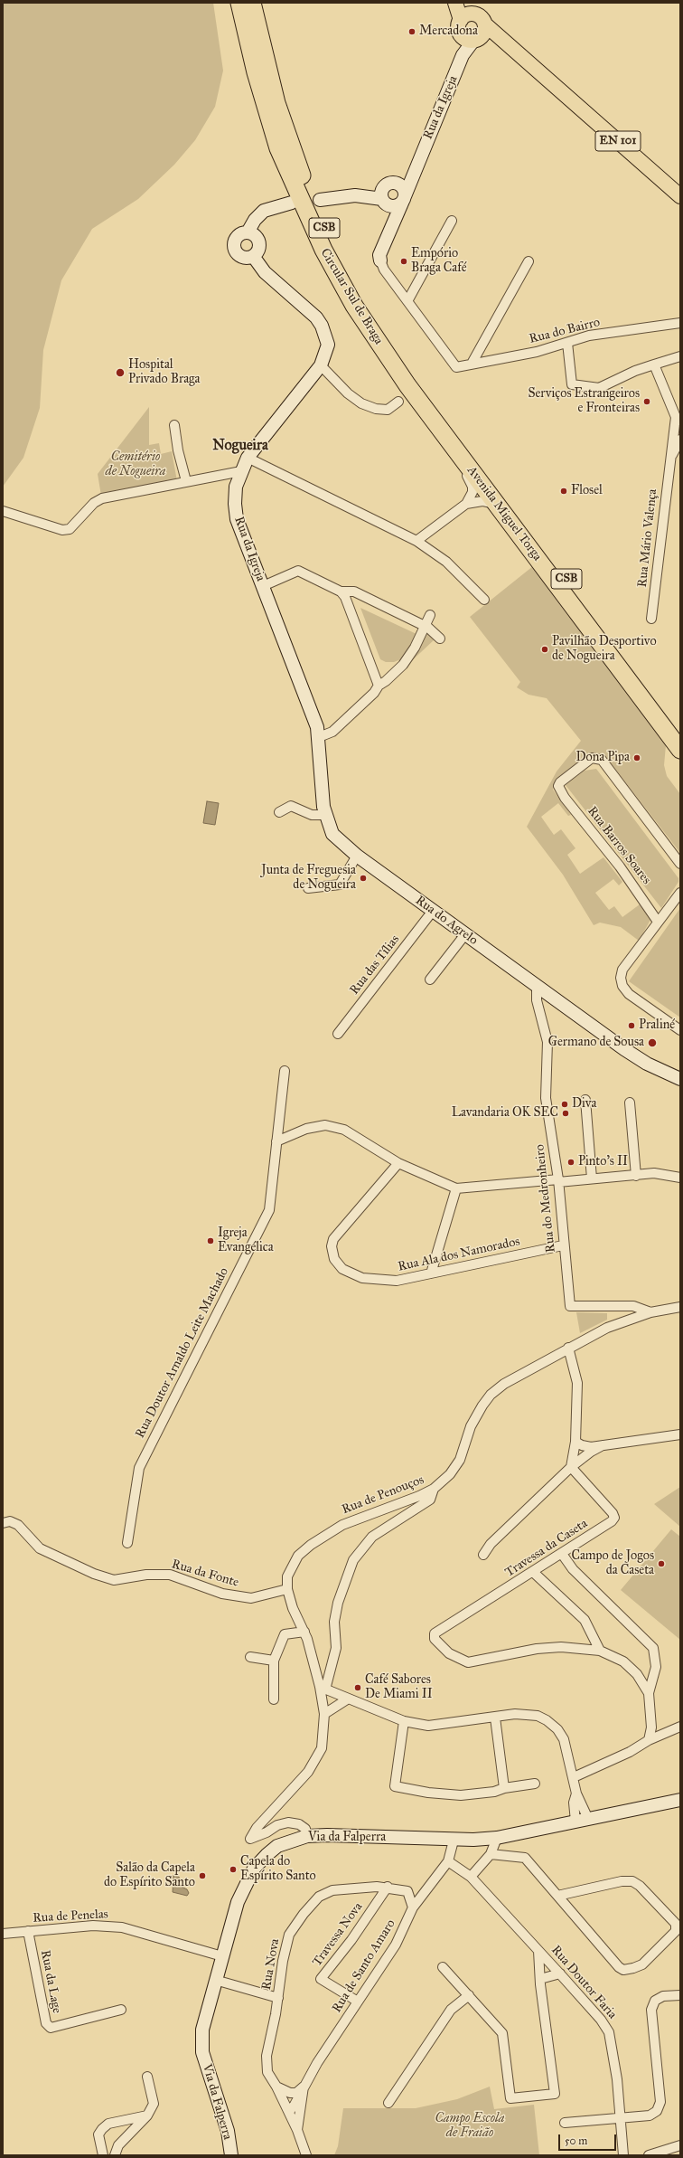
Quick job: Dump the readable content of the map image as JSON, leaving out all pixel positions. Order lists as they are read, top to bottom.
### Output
{
  "streets": {
    "highway": ["CSB", "Circular Sul de Braga", "Avenida Miguel Torga"],
    "main road": ["EN 101"],
    "street": [
      "Rua da Igreja",
      "Rua do Bairro",
      "Rua Mário Valença",
      "Rua Barros Soares",
      "Rua do Agrelo",
      "Rua das Tílias",
      "Rua do Medronheiro",
      "Rua Ala dos Namorados",
      "Rua Doutor Arnaldo Leite Machado",
      "Rua de Penouços",
      "Travessa da Caseta",
      "Rua da Fonte",
      "Via da Falperra",
      "Rua de Penelas",
      "Travessa Nova",
      "Rua Nova",
      "Rua de Santo Amaro",
      "Rua da Lage",
      "Rua Doutor Faria"
    ]
  },
  "crossings": [
    ["Rua da Igreja", "EN 101"],
    ["Rua da Igreja", "Rua do Agrelo"],
    ["Circular Sul de Braga", "Avenida Miguel Torga"],
    ["Rua do Agrelo", "Rua das Tílias"],
    ["Rua do Agrelo", "Rua do Medronheiro"],
    ["Rua do Medronheiro", "Rua Ala dos Namorados"],
    ["Rua do Medronheiro", "Rua de Penouços"],
    ["Rua de Penouços", "Rua da Fonte"],
    ["Rua de Penouços", "Via da Falperra"],
    ["Via da Falperra", "Rua de Penelas"],
    ["Via da Falperra", "Rua de Santo Amaro"],
    ["Rua de Penelas", "Rua da Lage"],
    ["Travessa Nova", "Rua Nova"],
    ["Travessa Nova", "Rua de Santo Amaro"],
    ["Rua Nova", "Rua de Santo Amaro"],
    ["Rua de Santo Amaro", "Rua Doutor Faria"]
  ],
  "districts": ["Nogueira"],
  "parks": ["Cemitério de Nogueira", "Campo Escola de Fraião"],
  "places": [
    "Mercadona",
    "Empório Braga Café",
    "Hospital Privado Braga",
    "Serviços Estrangeiros e Fronteiras",
    "Flosel",
    "Pavilhão Desportivo de Nogueira",
    "Dona Pipa",
    "Junta de Freguesia de Nogueira",
    "Praliné",
    "Germano de Sousa",
    "Diva",
    "Lavandaria OK SEC",
    "Pinto's II",
    "Igreja Evangélica",
    "Campo de Jogos da Caseta",
    "Café Sabores De Miami II",
    "Capela do Espírito Santo",
    "Salão da Capela do Espírito Santo"
  ],
  "scale_bar": "50 m"
}
